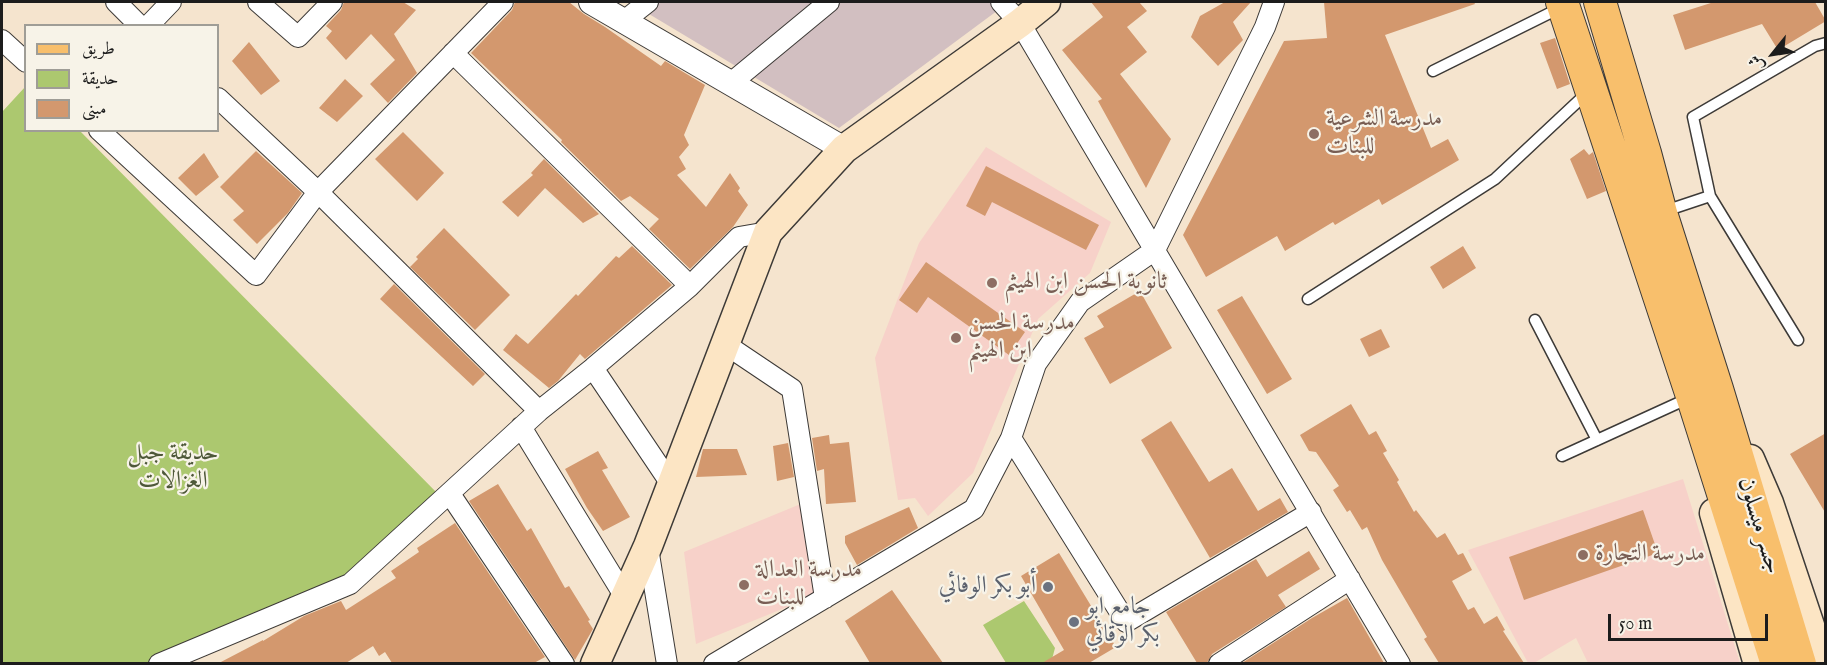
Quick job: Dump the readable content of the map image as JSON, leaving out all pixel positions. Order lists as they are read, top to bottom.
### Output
{
  "streets": {
    "main road": ["جسر ميسلون"]
  },
  "parks": ["حديقة جبل الغزالات"],
  "places": [
    "مدرسة الشرعية للبنات",
    "ثانوية الحسن ابن الهيثم",
    "مدرسة الحسن ابن الهيثم",
    "مدرسة التجارة",
    "مدرسة العدالة للبنات",
    "أبو بكر الوفائي",
    "جامع ابو بكر الوقائي"
  ],
  "legend": ["طريق", "حديقة", "مبنى"],
  "scale_bar": "50 m",
  "north": "bottom left"
}
